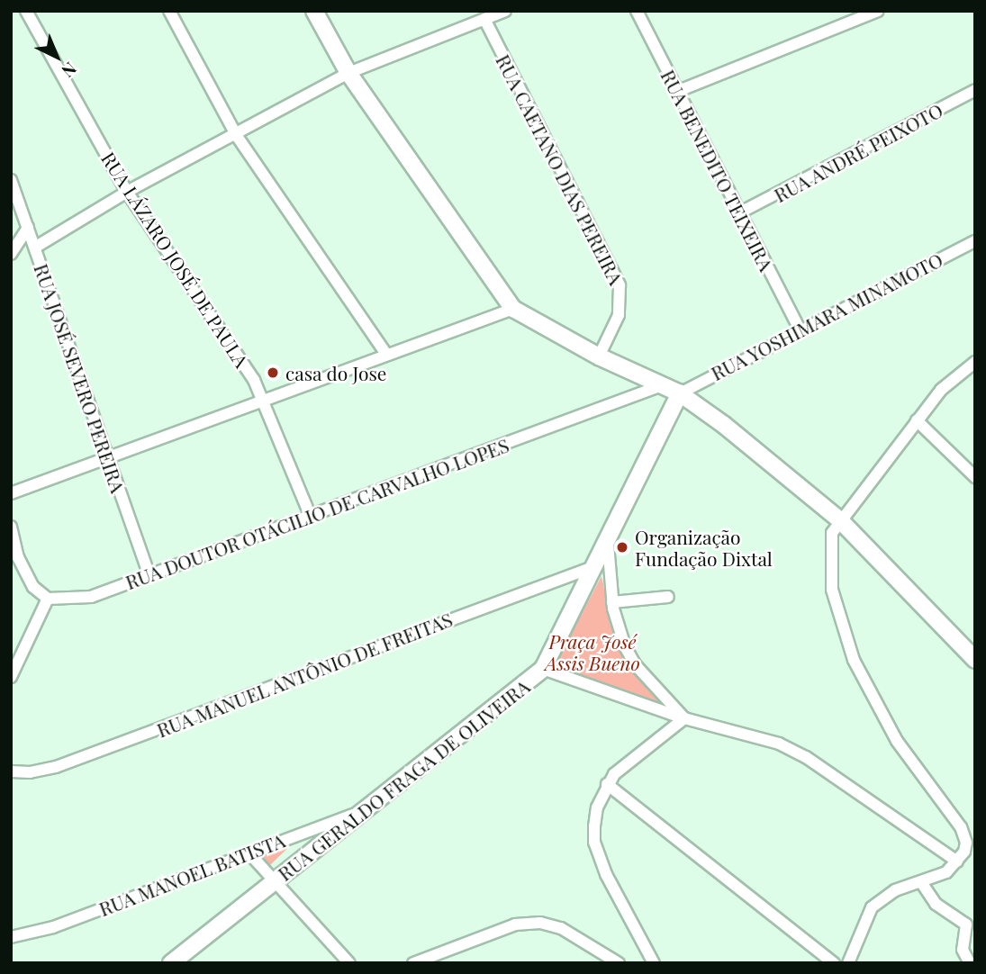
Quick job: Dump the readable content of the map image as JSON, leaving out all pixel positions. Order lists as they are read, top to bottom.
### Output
{
  "streets": {
    "main road": ["RUA GERALDO FRAGA DE OLIVEIRA"],
    "street": [
      "RUA ANDRÉ PEIXOTO",
      "RUA CAETANO DIAS PEREIRA",
      "RUA BENEDITO TEIXEIRA",
      "RUA LÁZARO JOSÉ DE PAULA",
      "RUA YOSHIMARA MINAMOTO",
      "RUA JOSÉ SEVERO PEREIRA",
      "RUA DOUTOR OTÁCILIO DE CARVALHO LOPES",
      "RUA MANUEL ANTÔNIO DE FREITAS",
      "RUA MANOEL BATISTA"
    ]
  },
  "crossings": [
    ["RUA ANDRÉ PEIXOTO", "RUA BENEDITO TEIXEIRA"],
    ["RUA BENEDITO TEIXEIRA", "RUA YOSHIMARA MINAMOTO"],
    ["RUA LÁZARO JOSÉ DE PAULA", "RUA DOUTOR OTÁCILIO DE CARVALHO LOPES"],
    ["RUA YOSHIMARA MINAMOTO", "RUA GERALDO FRAGA DE OLIVEIRA"],
    ["RUA JOSÉ SEVERO PEREIRA", "RUA DOUTOR OTÁCILIO DE CARVALHO LOPES"],
    ["RUA MANUEL ANTÔNIO DE FREITAS", "RUA GERALDO FRAGA DE OLIVEIRA"],
    ["RUA GERALDO FRAGA DE OLIVEIRA", "RUA MANOEL BATISTA"]
  ],
  "parks": ["Praça José Assis Bueno"],
  "places": ["casa do Jose", "Organização Fundação Dixtal"],
  "north": "bottom right"
}
